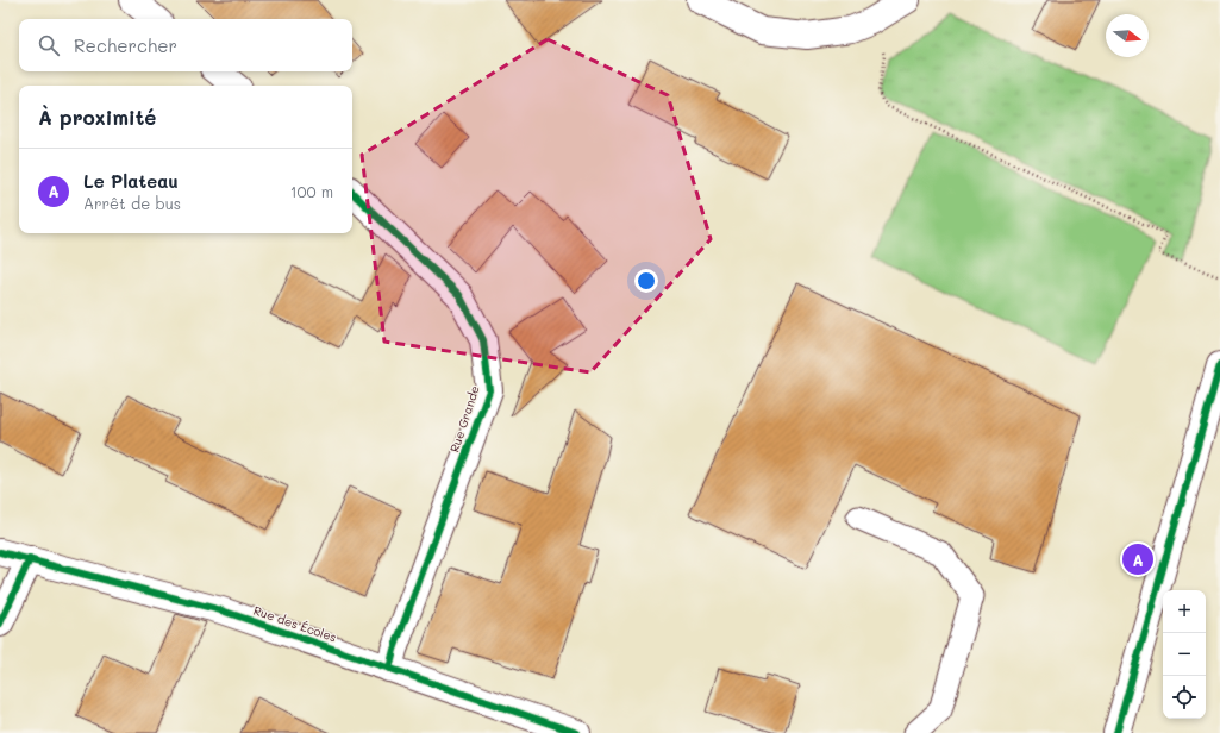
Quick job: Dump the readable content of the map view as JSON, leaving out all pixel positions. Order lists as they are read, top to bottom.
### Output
{
  "streets": {
    "street": ["Rue Grande", "Rue des Écoles"]
  },
  "crossings": [
    ["Rue Grande", "Rue des Écoles"]
  ],
  "north": "right",
  "page": {
    "search": "Rechercher",
    "heading": "À proximité",
    "list": [
      {
        "mark": "A",
        "name": "Le Plateau",
        "note": "Arrêt de bus",
        "value": "100 m"
      }
    ],
    "pins": "A",
    "map_buttons": ["+", "−"]
  }
}
